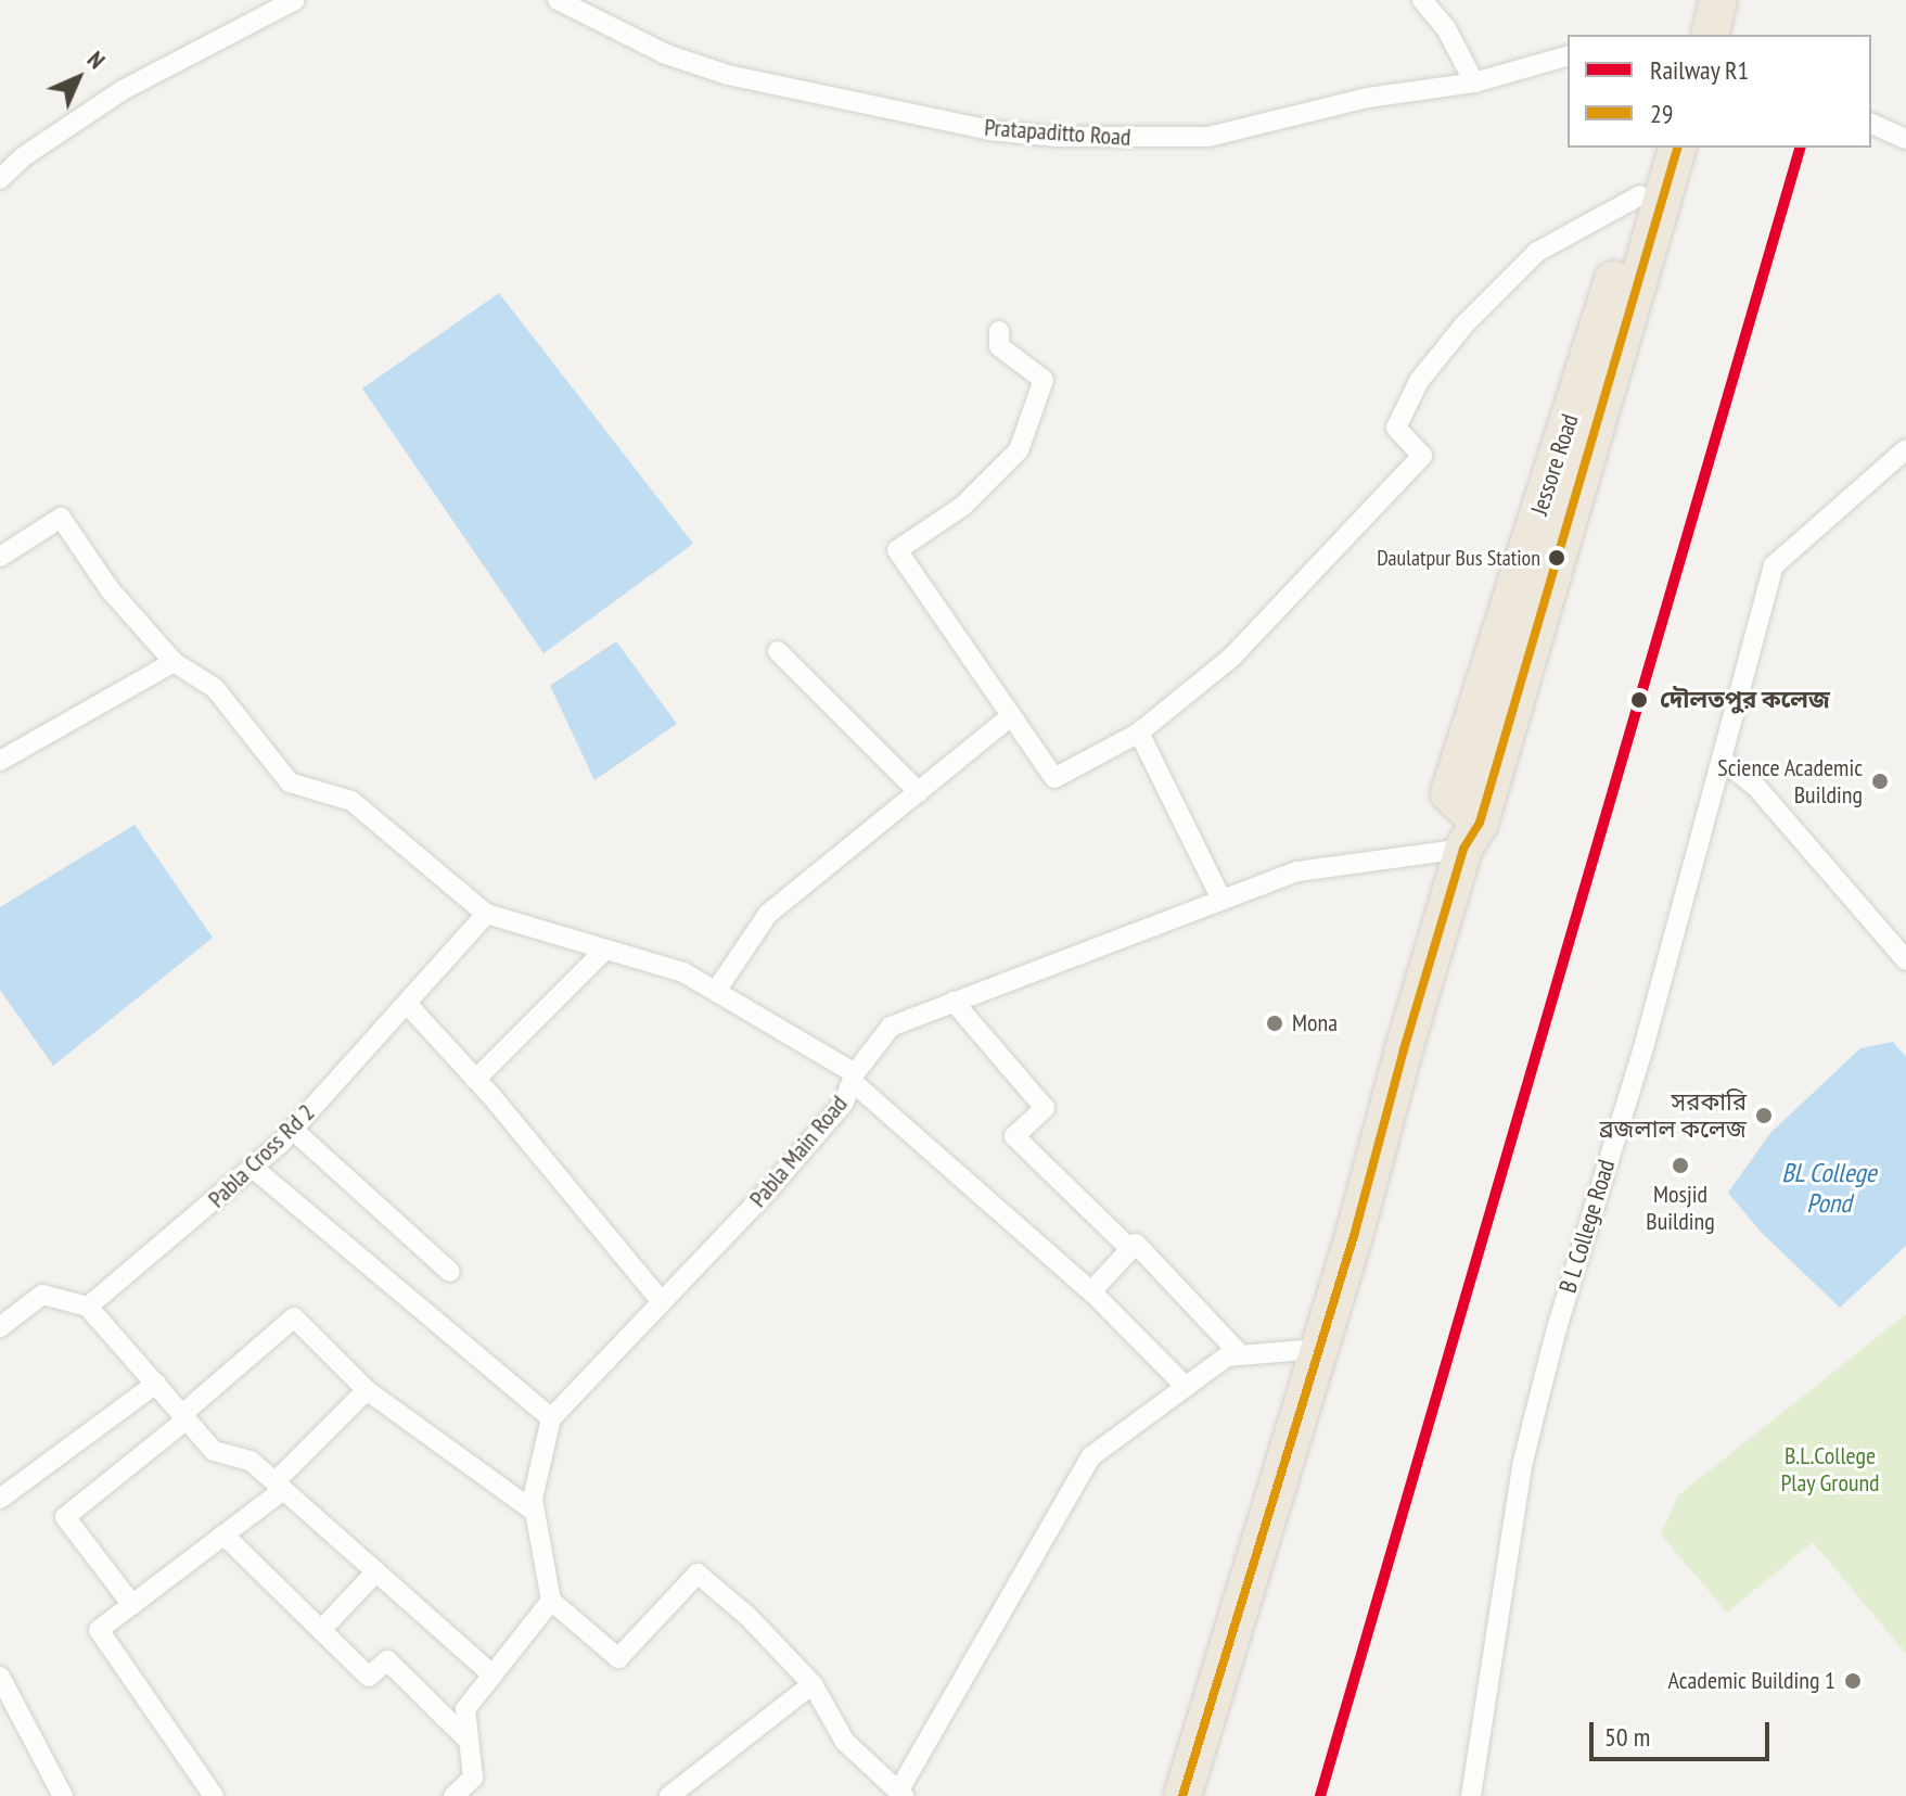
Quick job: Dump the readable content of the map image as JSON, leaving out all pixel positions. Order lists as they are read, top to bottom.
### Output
{
  "streets": {
    "highway": ["Jessore Road"],
    "street": [
      "Pratapaditto Road",
      "Pabla Main Road",
      "Pabla Cross Rd 2",
      "B L College Road"
    ]
  },
  "crossings": [
    ["Jessore Road", "Pabla Main Road"]
  ],
  "water": ["BL College Pond"],
  "parks": ["B.L.College Play Ground"],
  "places": [
    "Daulatpur Bus Station",
    "দৌলতপুর কলেজ",
    "Science Academic Building",
    "Mona",
    "সরকারি ব্রজলাল কলেজ",
    "Mosjid Building",
    "Academic Building 1"
  ],
  "lines": ["rail line R1", "transit line 29"],
  "legend": ["Railway R1", "29"],
  "scale_bar": "50 m",
  "north": "top right"
}
